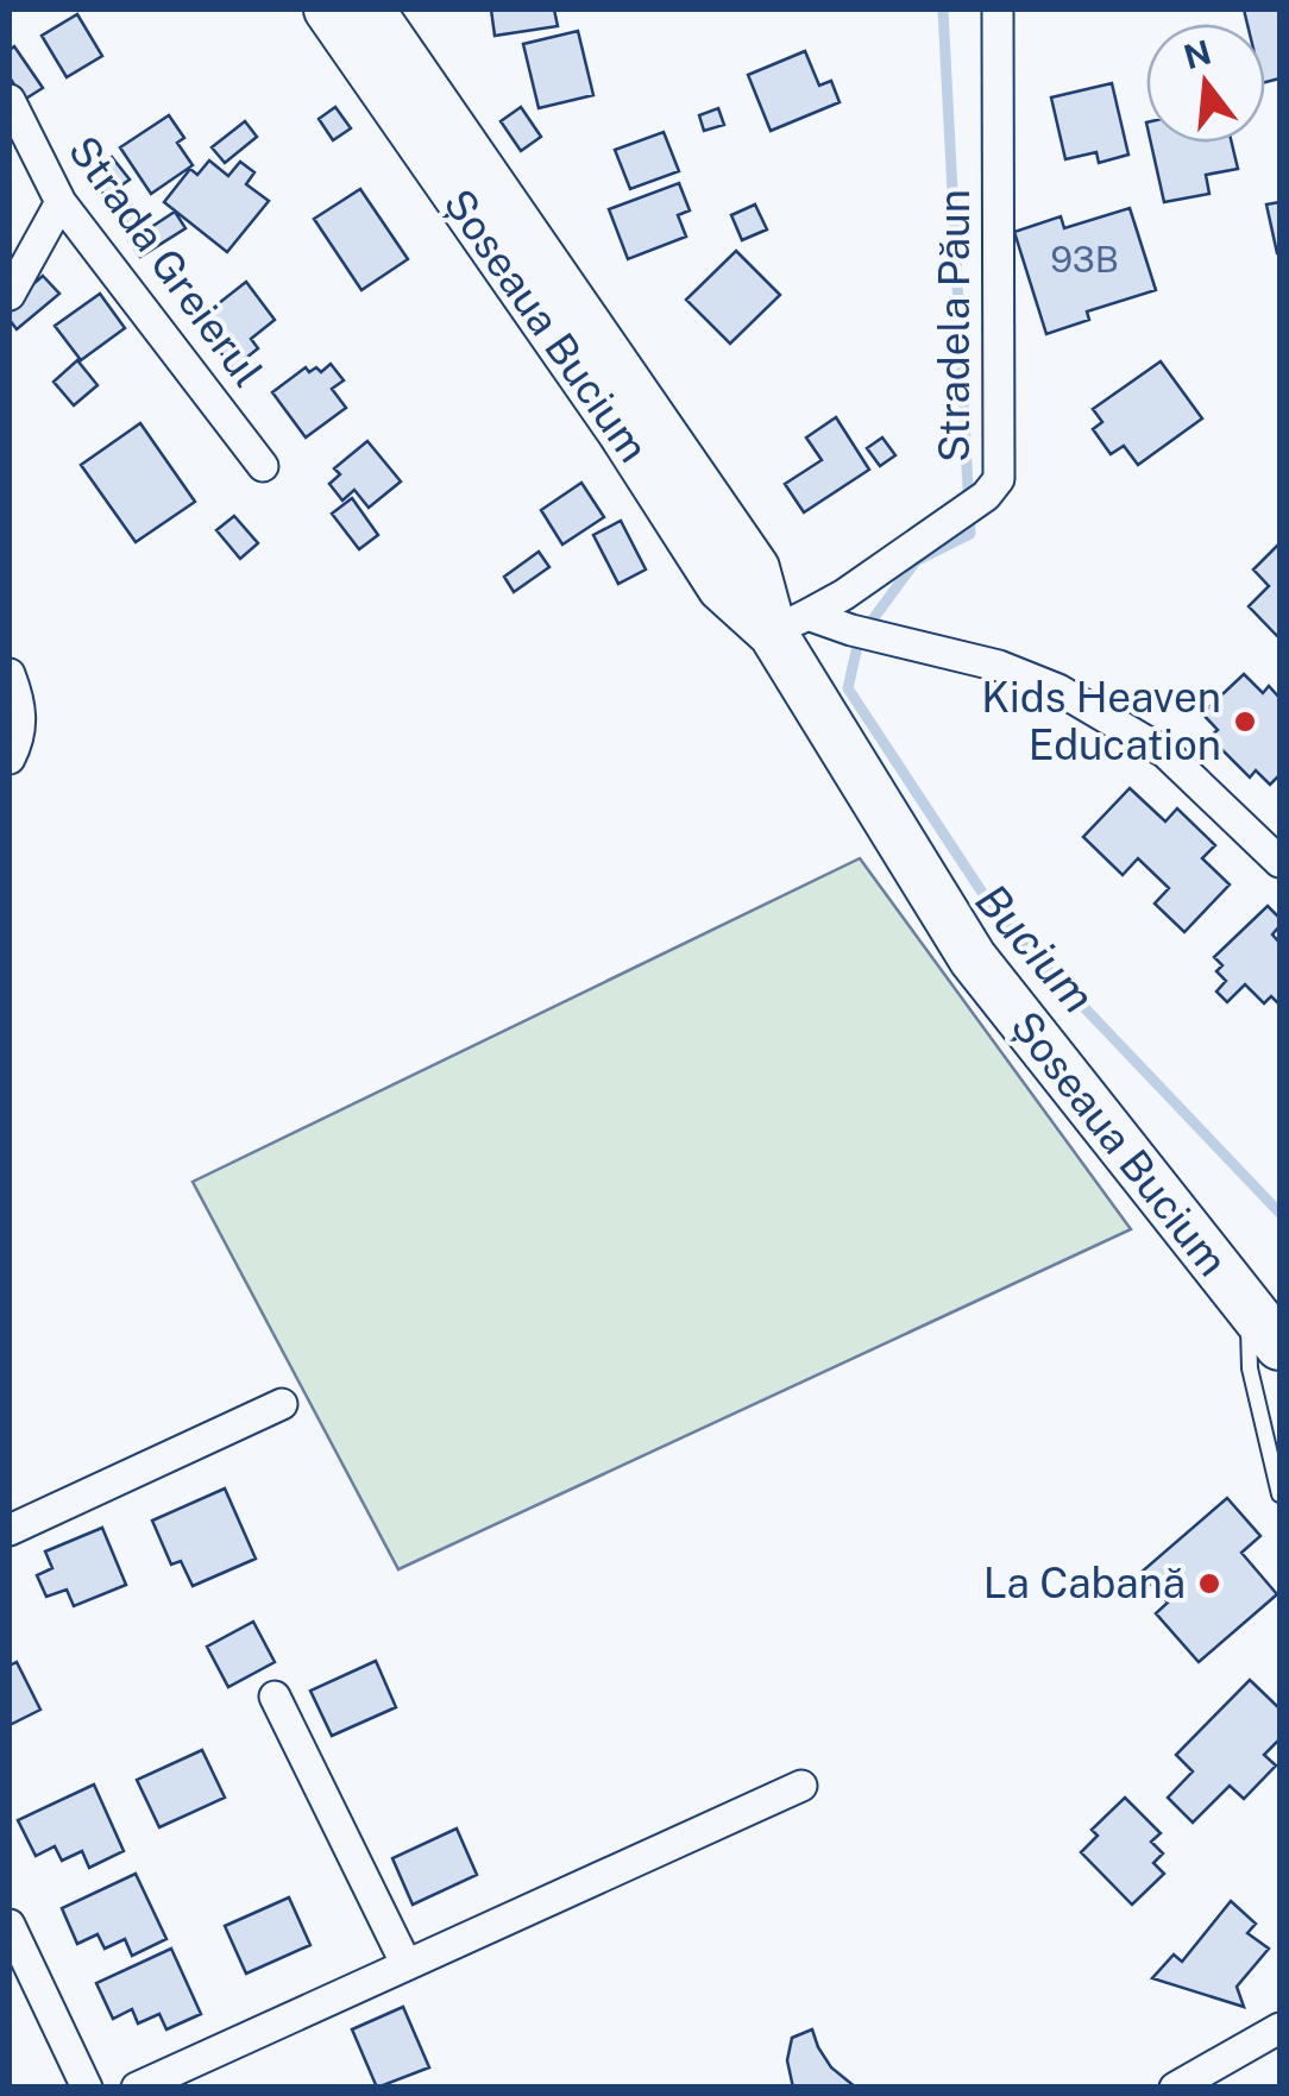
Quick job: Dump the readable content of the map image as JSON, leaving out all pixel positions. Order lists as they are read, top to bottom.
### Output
{
  "streets": {
    "main road": ["Șoseaua Bucium"],
    "street": ["Strada Greierul", "Stradela Păun"]
  },
  "crossings": [
    ["Șoseaua Bucium", "Stradela Păun"]
  ],
  "water": ["Bucium"],
  "places": ["Kids Heaven Education", "La Cabană"],
  "house_numbers": ["93B"],
  "north": "top"
}
